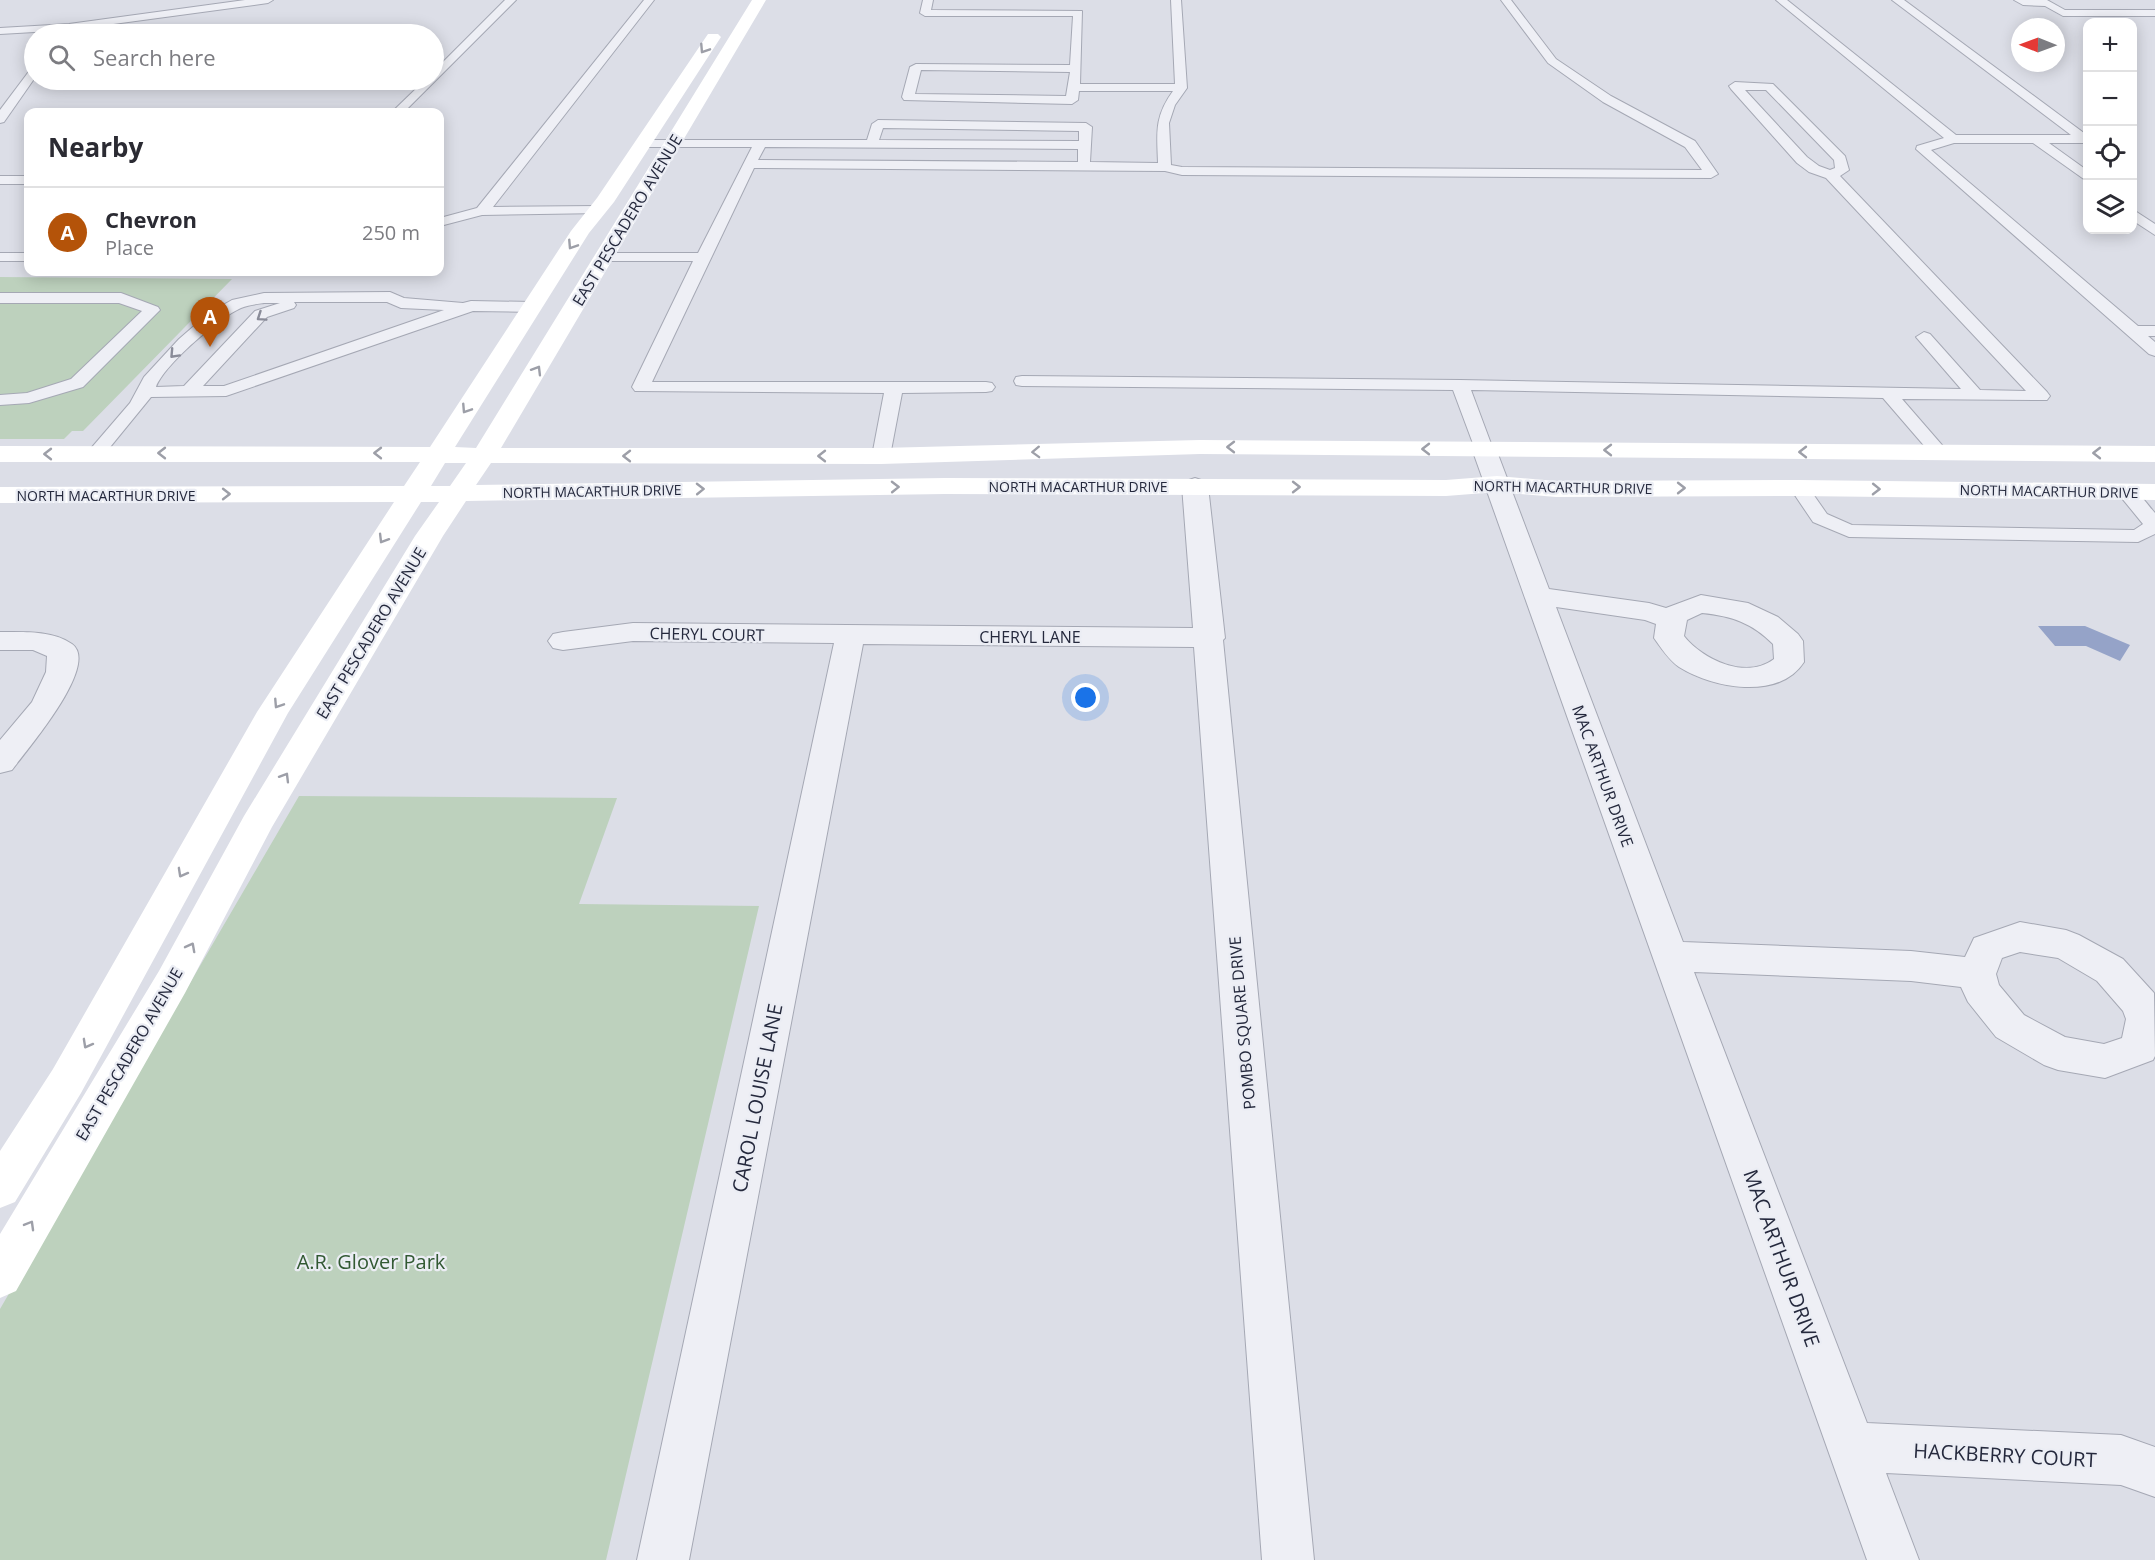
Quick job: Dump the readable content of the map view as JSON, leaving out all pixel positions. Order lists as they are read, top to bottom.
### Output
{
  "streets": {
    "street": [
      "EAST PESCADERO AVENUE",
      "NORTH MACARTHUR DRIVE",
      "CHERYL COURT",
      "CHERYL LANE",
      "MAC ARTHUR DRIVE",
      "POMBO SQUARE DRIVE",
      "CAROL LOUISE LANE",
      "HACKBERRY COURT"
    ]
  },
  "crossings": [
    ["EAST PESCADERO AVENUE", "NORTH MACARTHUR DRIVE"],
    ["NORTH MACARTHUR DRIVE", "MAC ARTHUR DRIVE"],
    ["NORTH MACARTHUR DRIVE", "POMBO SQUARE DRIVE"],
    ["CHERYL COURT", "CHERYL LANE"],
    ["CHERYL COURT", "CAROL LOUISE LANE"],
    ["CHERYL LANE", "POMBO SQUARE DRIVE"],
    ["CHERYL LANE", "CAROL LOUISE LANE"],
    ["MAC ARTHUR DRIVE", "HACKBERRY COURT"]
  ],
  "parks": ["A.R. Glover Park"],
  "north": "left",
  "page": {
    "map_buttons": ["+", "−"],
    "search": "Search here",
    "heading": "Nearby",
    "list": [
      {
        "mark": "A",
        "name": "Chevron",
        "note": "Place",
        "value": "250 m"
      }
    ],
    "pins": "A"
  }
}
